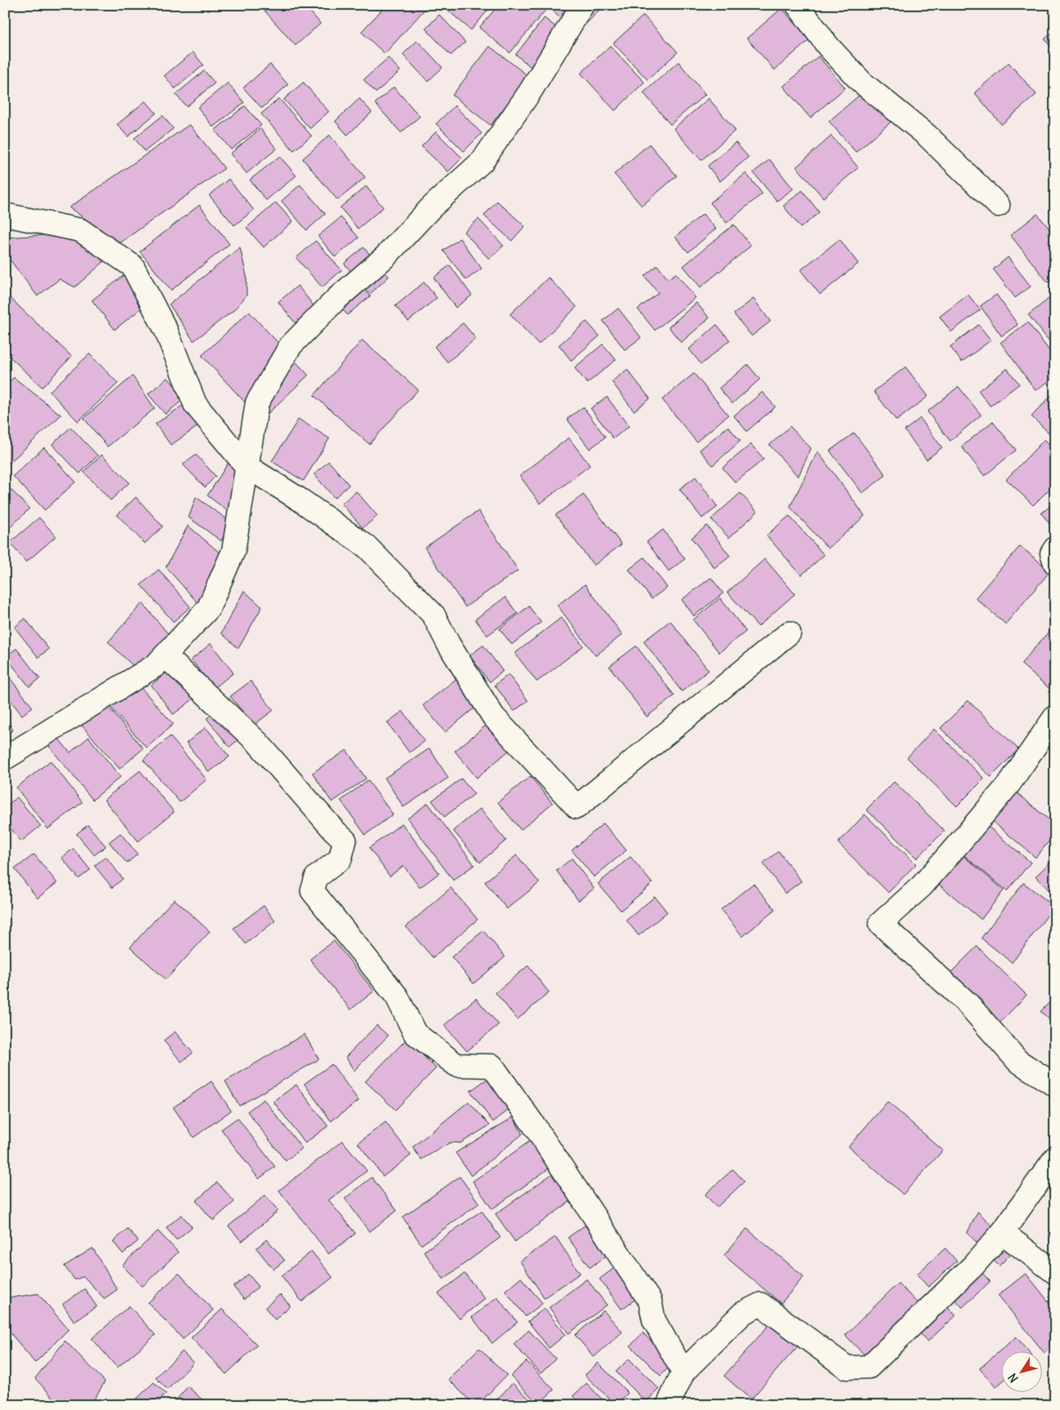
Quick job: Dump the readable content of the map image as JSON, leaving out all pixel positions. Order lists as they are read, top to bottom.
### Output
{
  "north": "bottom left"
}
